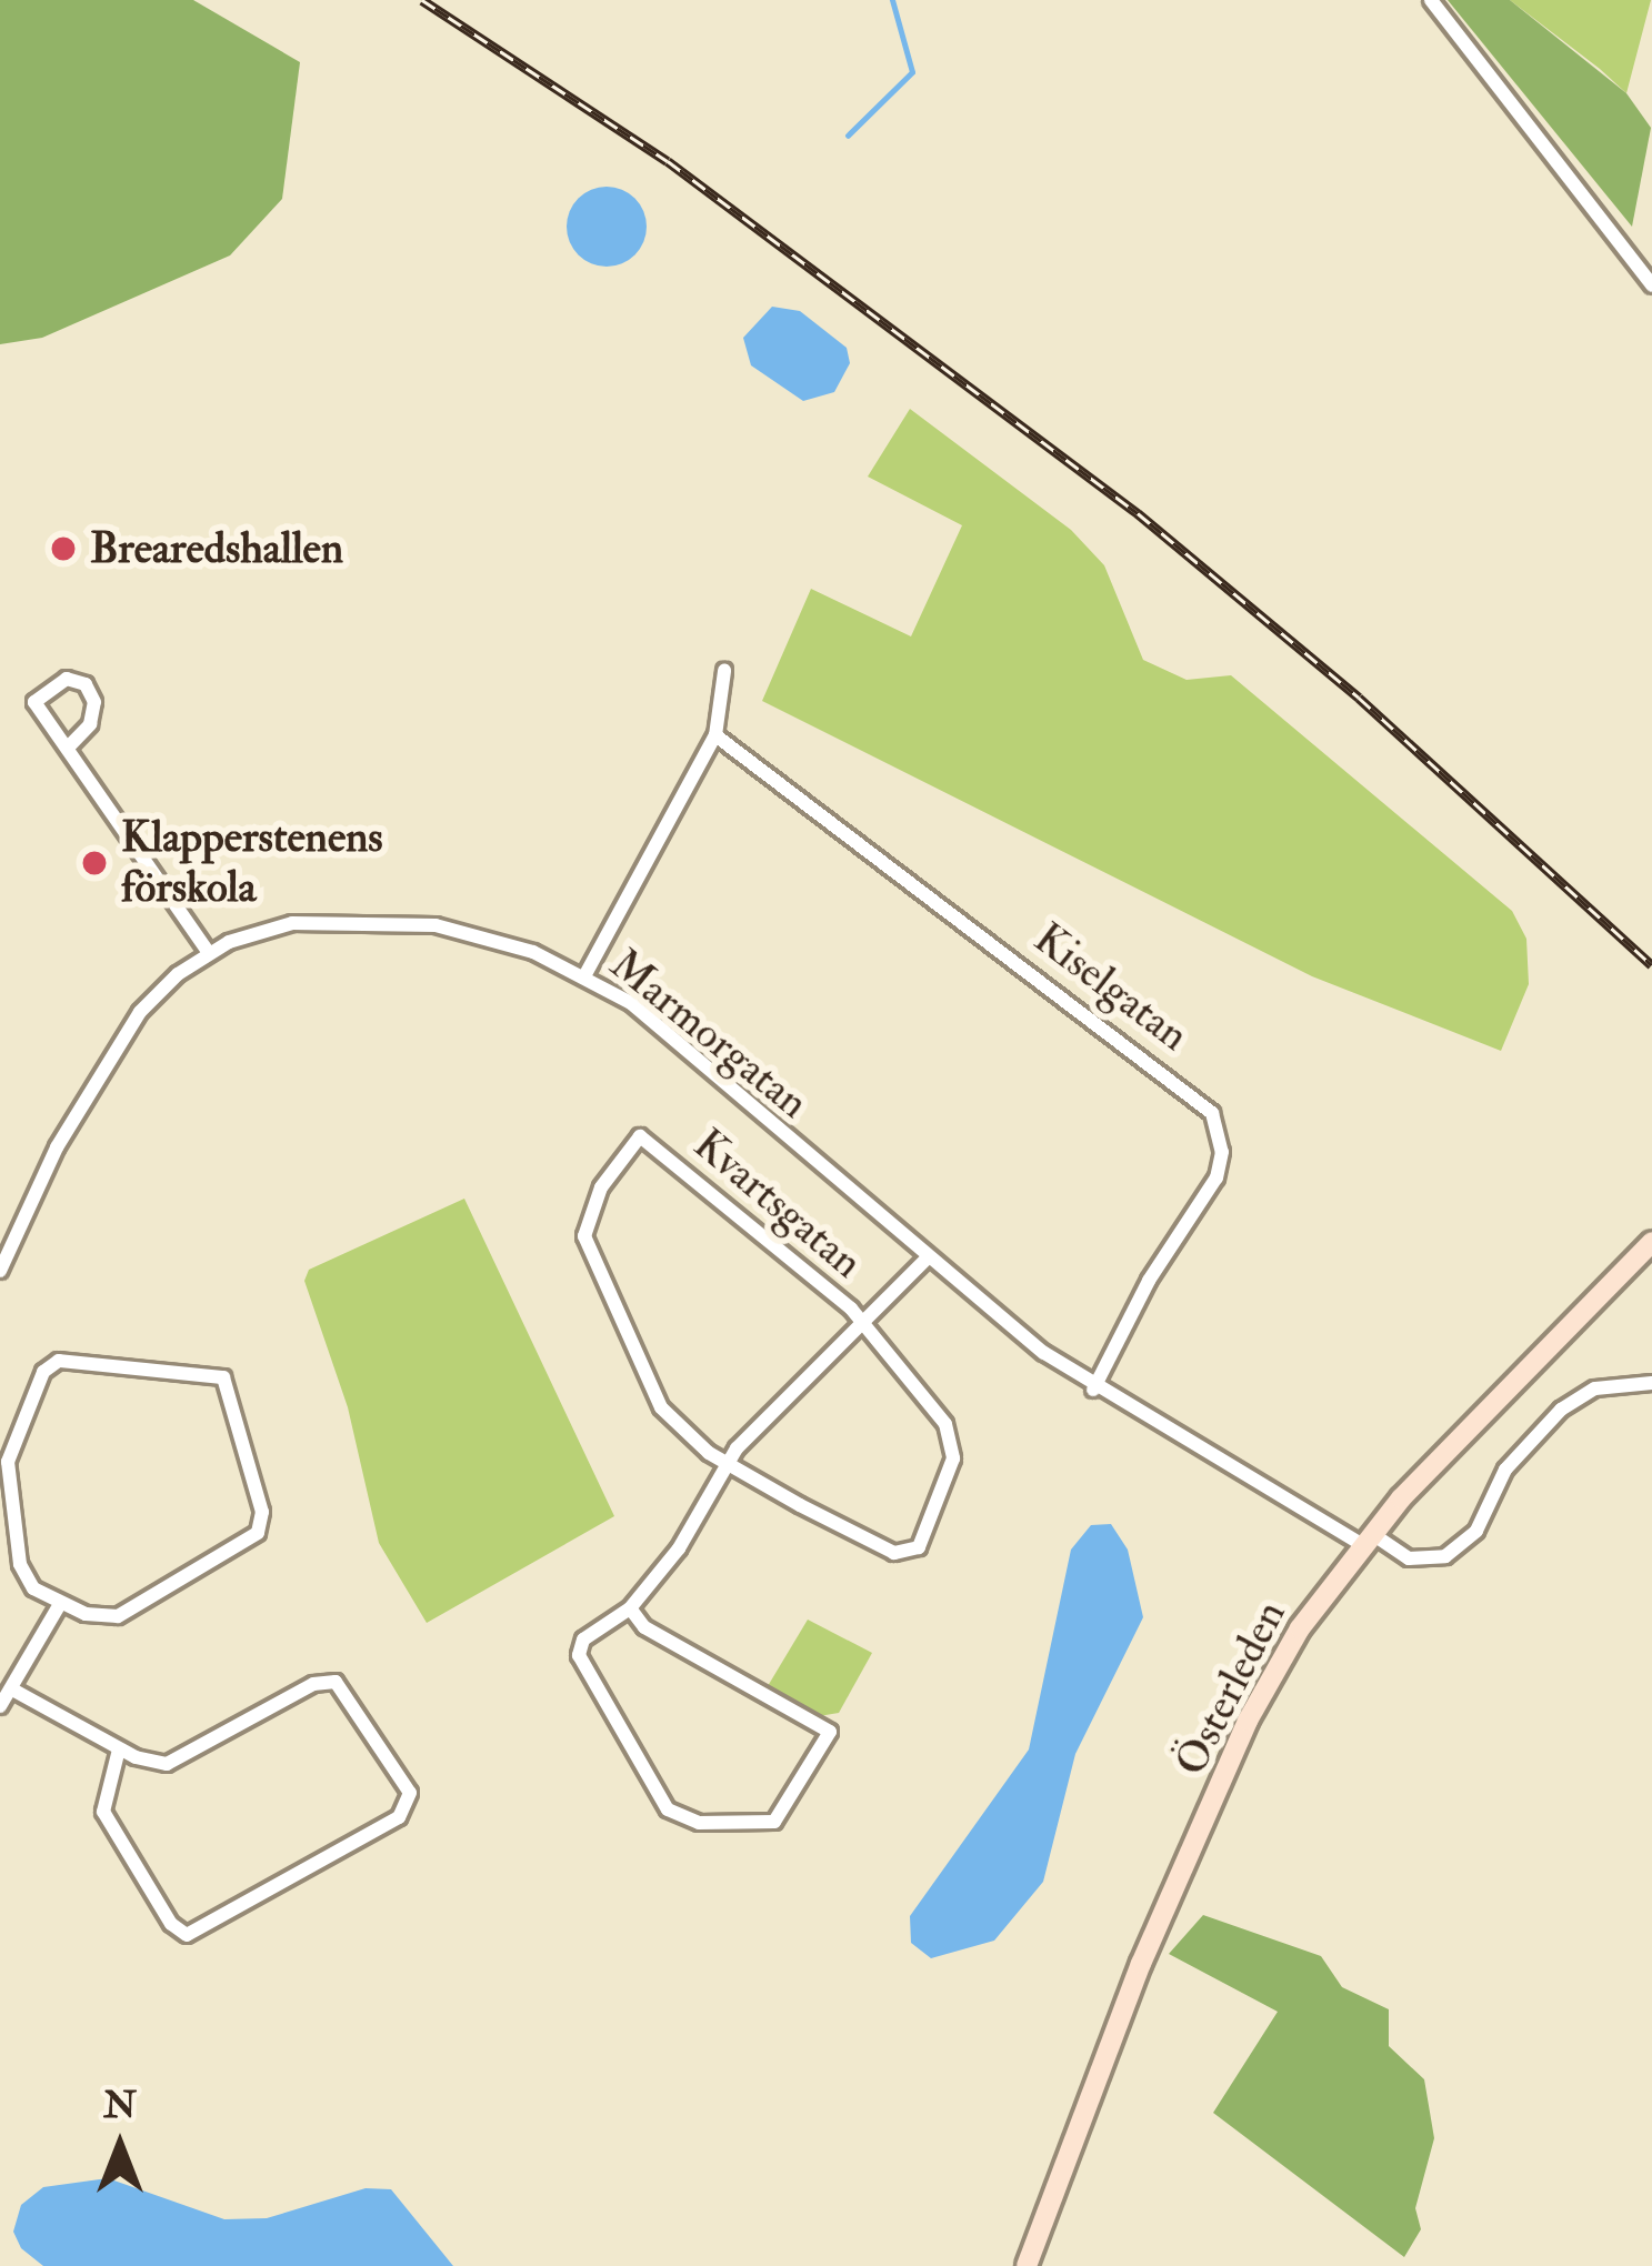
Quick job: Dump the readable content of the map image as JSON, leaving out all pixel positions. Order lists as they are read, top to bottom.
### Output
{
  "streets": {
    "main road": ["Österleden"],
    "street": ["Kiselgatan", "Marmorgatan", "Kvartsgatan"]
  },
  "crossings": [
    ["Kiselgatan", "Marmorgatan"],
    ["Marmorgatan", "Österleden"]
  ],
  "places": ["Brearedshallen", "Klapperstenens förskola"],
  "north": "top"
}
